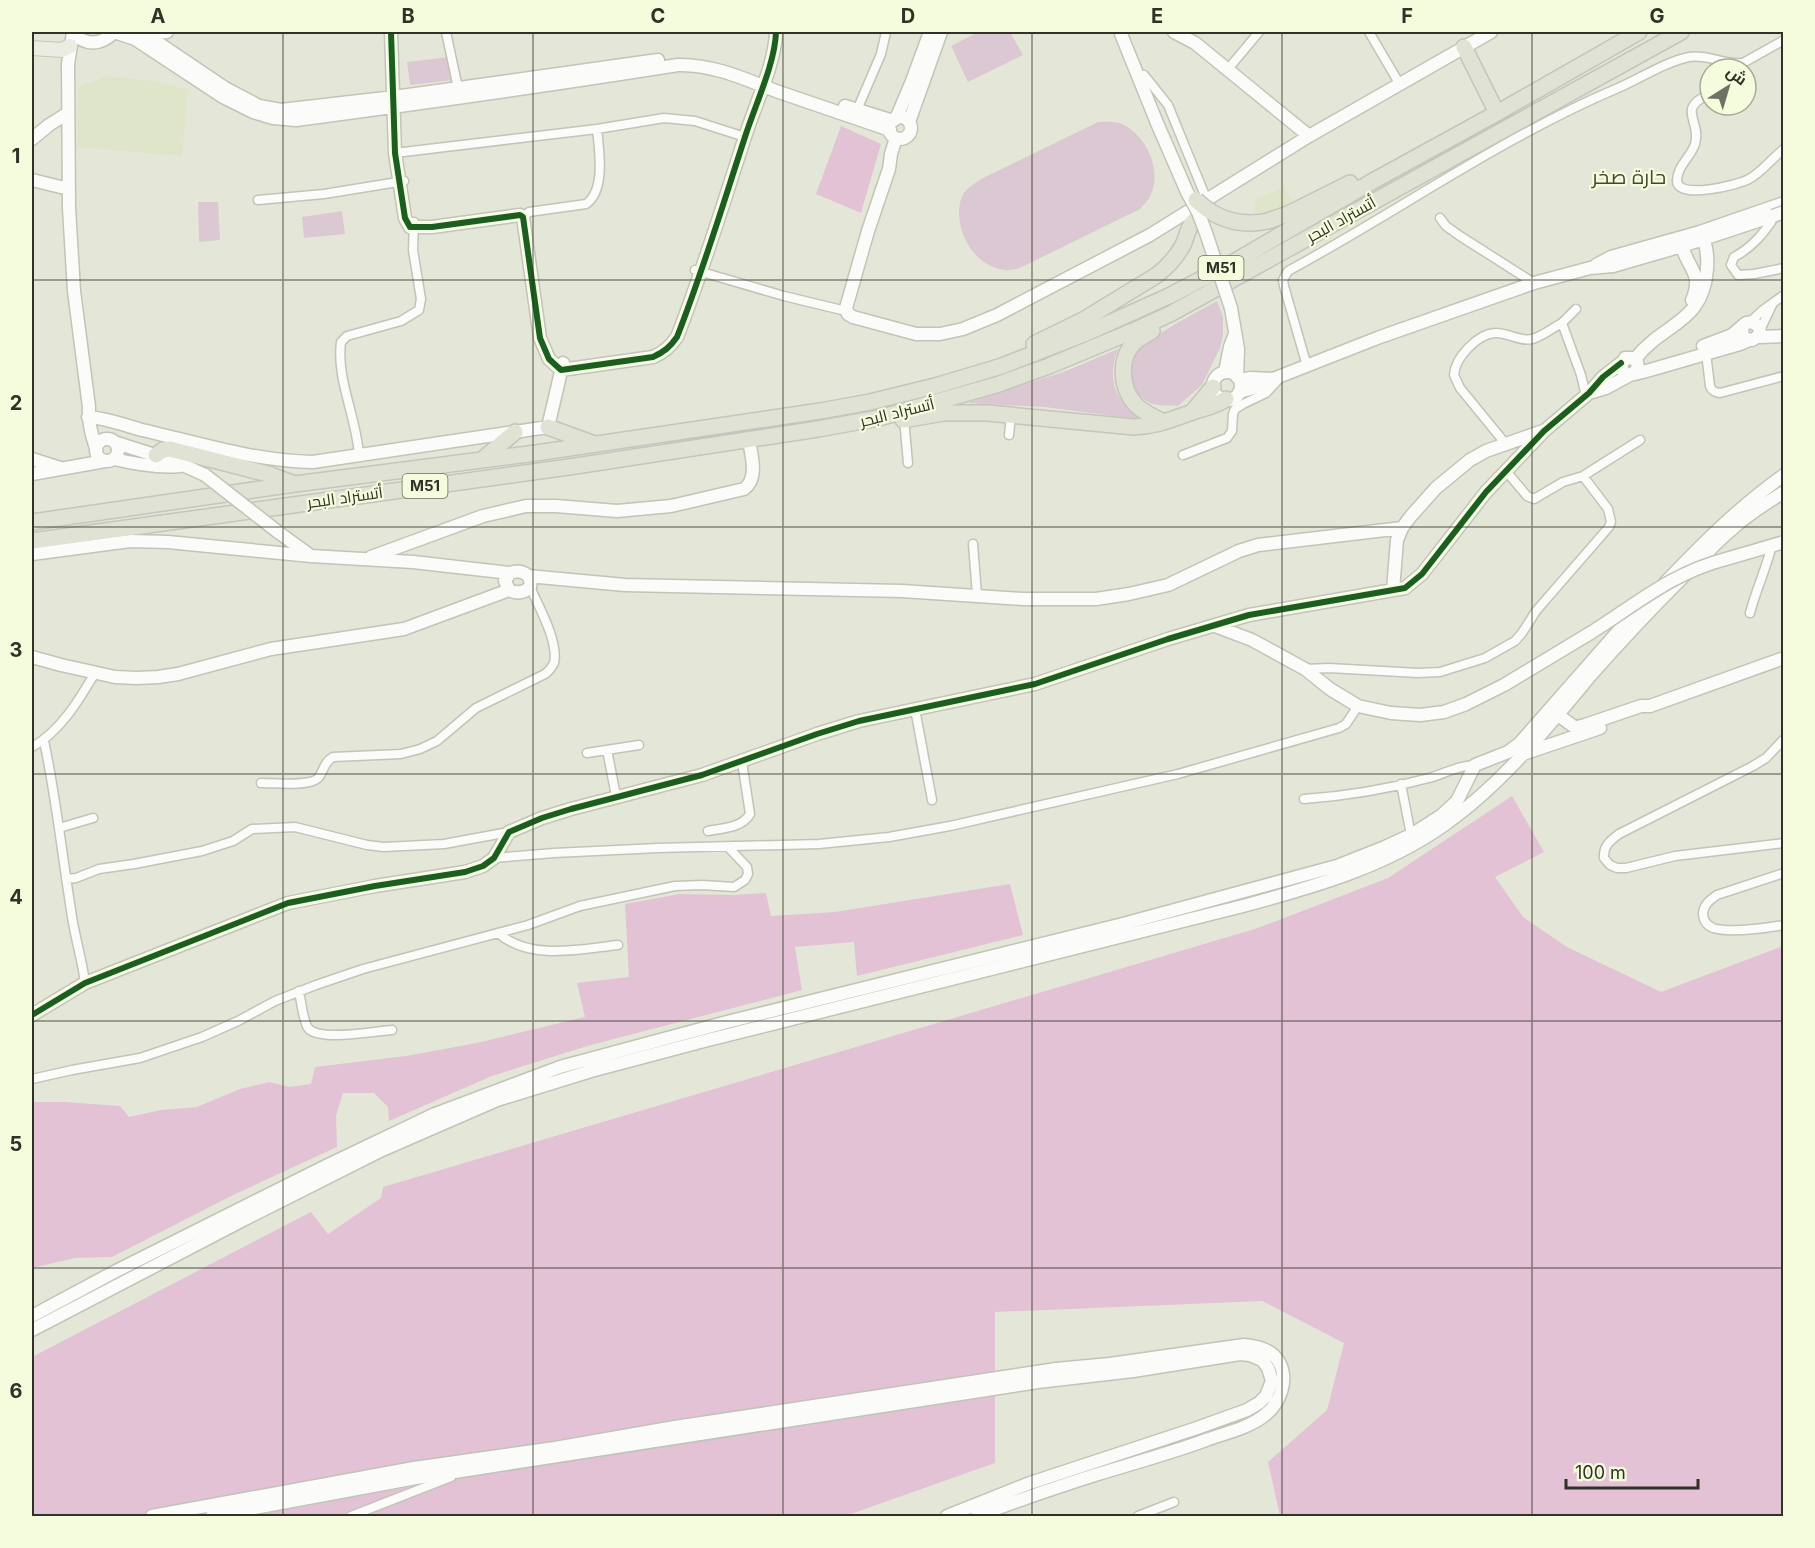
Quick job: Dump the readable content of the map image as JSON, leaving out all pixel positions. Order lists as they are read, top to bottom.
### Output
{
  "streets": {
    "highway": ["أتستراد البحر", "M51"]
  },
  "districts": ["حارة صخر"],
  "scale_bar": "100 m",
  "north": "top right",
  "grid": {
    "columns": [
      "A",
      "B",
      "C",
      "D",
      "E",
      "F",
      "G"
    ],
    "rows": [
      "1",
      "2",
      "3",
      "4",
      "5",
      "6"
    ]
  }
}
